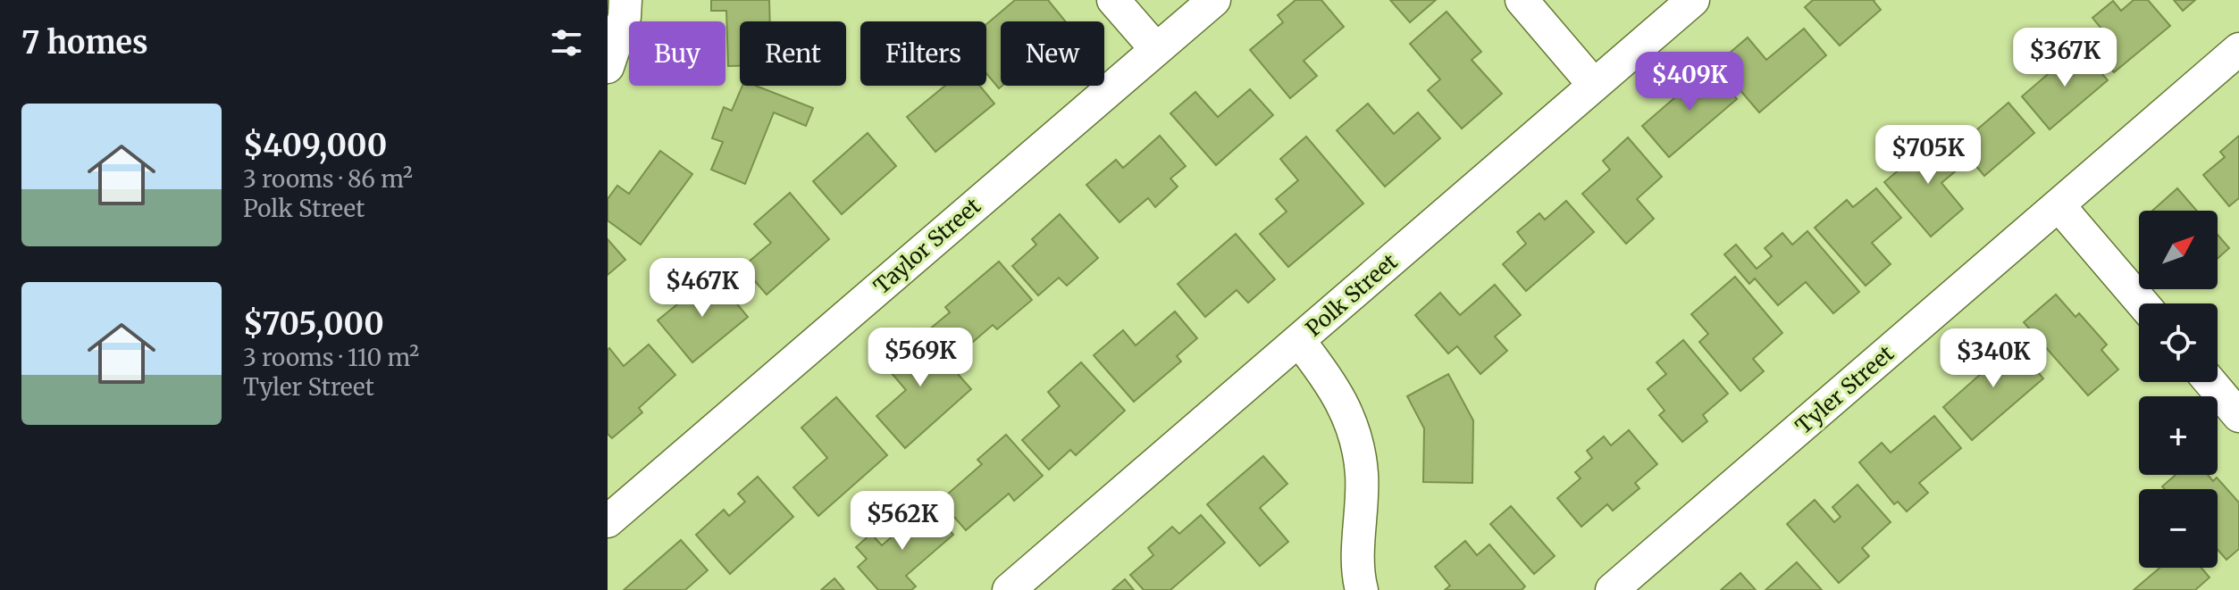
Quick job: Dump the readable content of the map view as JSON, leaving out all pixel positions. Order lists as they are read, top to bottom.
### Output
{
  "streets": {
    "street": ["Taylor Street", "Polk Street", "Tyler Street"]
  },
  "north": "top right",
  "page": {
    "heading": "7 homes",
    "chip": [
      "Buy",
      "Rent",
      "Filters",
      "New"
    ],
    "price": [
      "$367K",
      "$409K",
      "$705K",
      "$467K",
      "$569K",
      "$340K",
      "$562K"
    ],
    "list": [
      {
        "name": "$409,000",
        "note": "3 rooms · 86 m² · Polk Street"
      },
      {
        "name": "$705,000",
        "note": "3 rooms · 110 m² · Tyler Street"
      }
    ],
    "map_buttons": ["+", "−"]
  }
}
